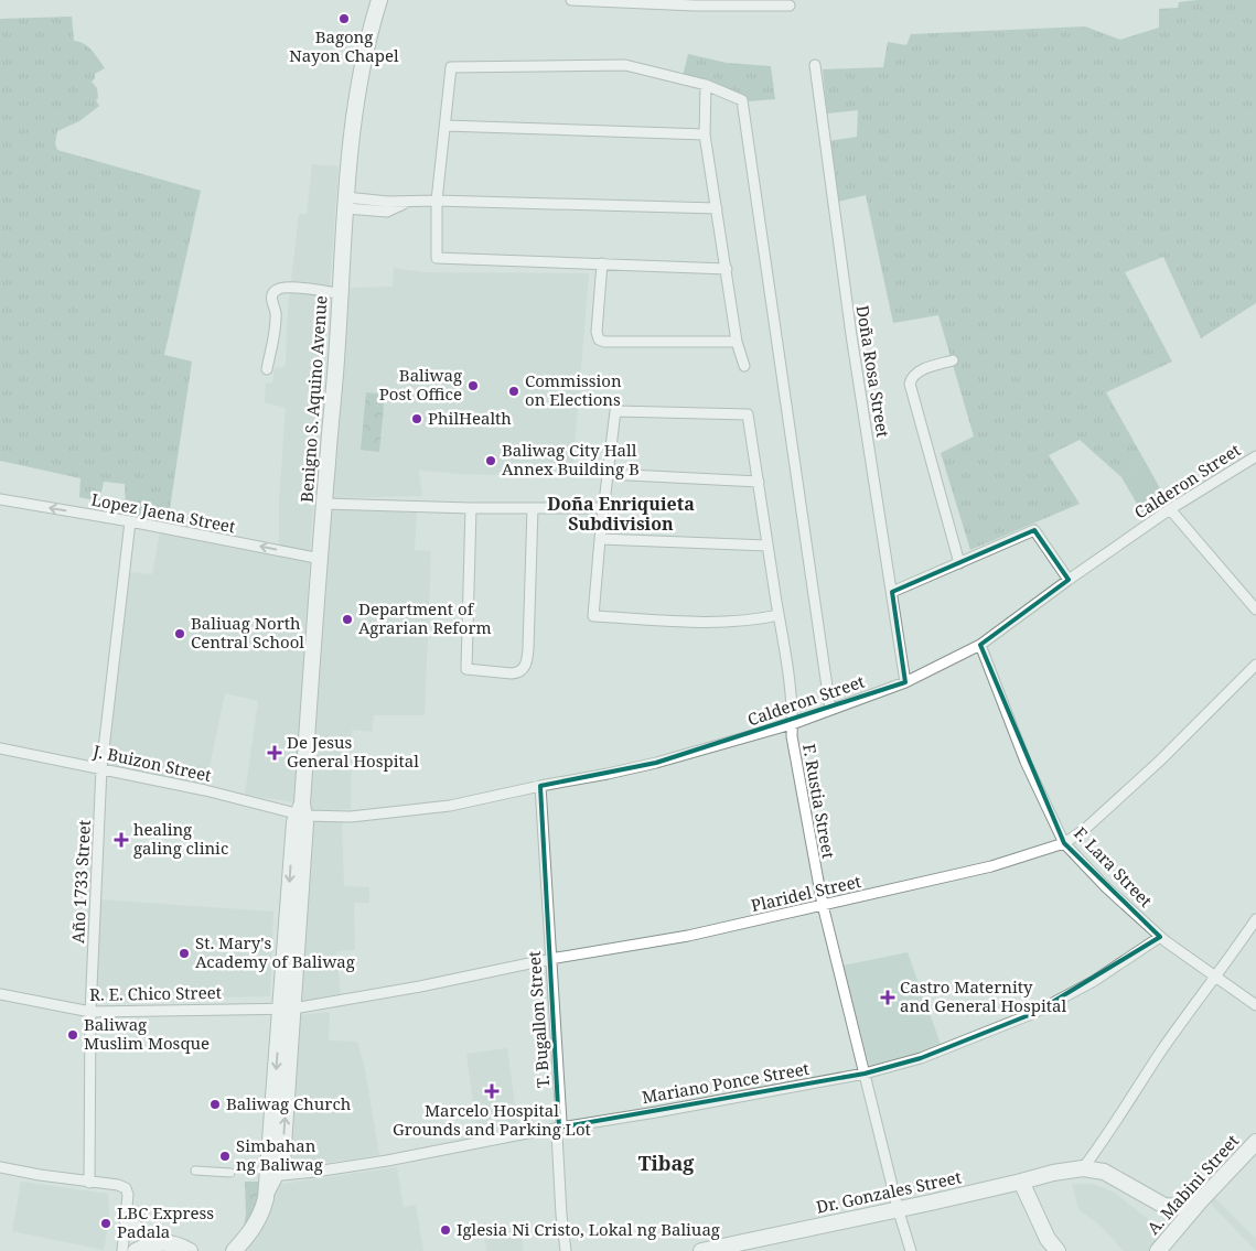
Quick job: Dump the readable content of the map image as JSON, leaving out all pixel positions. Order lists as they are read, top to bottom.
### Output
{
  "streets": {
    "main road": ["Benigno S. Aquino Avenue", "A. Mabini Street", "Dr. Gonzales Street"],
    "street": [
      "Doña Rosa Street",
      "Calderon Street",
      "Lopez Jaena Street",
      "J. Buizon Street",
      "F. Rustia Street",
      "F. Lara Street",
      "Año 1733 Street",
      "Plaridel Street",
      "R. E. Chico Street",
      "T. Bugallon Street",
      "Mariano Ponce Street"
    ]
  },
  "crossings": [
    ["Doña Rosa Street", "Calderon Street"],
    ["Benigno S. Aquino Avenue", "Calderon Street"],
    ["Benigno S. Aquino Avenue", "Lopez Jaena Street"],
    ["Benigno S. Aquino Avenue", "J. Buizon Street"],
    ["Benigno S. Aquino Avenue", "Plaridel Street"],
    ["Benigno S. Aquino Avenue", "R. E. Chico Street"],
    ["Benigno S. Aquino Avenue", "Mariano Ponce Street"],
    ["Calderon Street", "J. Buizon Street"],
    ["Calderon Street", "F. Rustia Street"],
    ["Calderon Street", "F. Lara Street"],
    ["Calderon Street", "T. Bugallon Street"],
    ["Lopez Jaena Street", "Año 1733 Street"],
    ["J. Buizon Street", "Año 1733 Street"],
    ["F. Rustia Street", "Plaridel Street"],
    ["F. Rustia Street", "Mariano Ponce Street"],
    ["F. Rustia Street", "Dr. Gonzales Street"],
    ["F. Lara Street", "Plaridel Street"],
    ["F. Lara Street", "Mariano Ponce Street"],
    ["Año 1733 Street", "R. E. Chico Street"],
    ["Plaridel Street", "R. E. Chico Street"],
    ["Plaridel Street", "T. Bugallon Street"],
    ["T. Bugallon Street", "Mariano Ponce Street"],
    ["A. Mabini Street", "Dr. Gonzales Street"]
  ],
  "one_way": ["Lopez Jaena Street"],
  "districts": ["Doña Enriquieta Subdivision", "Tibag"],
  "places": {
    "other": [
      "Bagong Nayon Chapel",
      "Baliwag Post Office",
      "Commission on Elections",
      "PhilHealth",
      "Baliwag City Hall Annex Building B",
      "Department of Agrarian Reform",
      "Baliuag North Central School",
      "St. Mary's Academy of Baliwag",
      "Baliwag Muslim Mosque",
      "Baliwag Church",
      "Simbahan ng Baliwag",
      "LBC Express Padala",
      "Iglesia Ni Cristo, Lokal ng Baliuag"
    ],
    "health": [
      "De Jesus General Hospital",
      "healing galing clinic",
      "Castro Maternity and General Hospital",
      "Marcelo Hospital Grounds and Parking Lot"
    ]
  }
}
